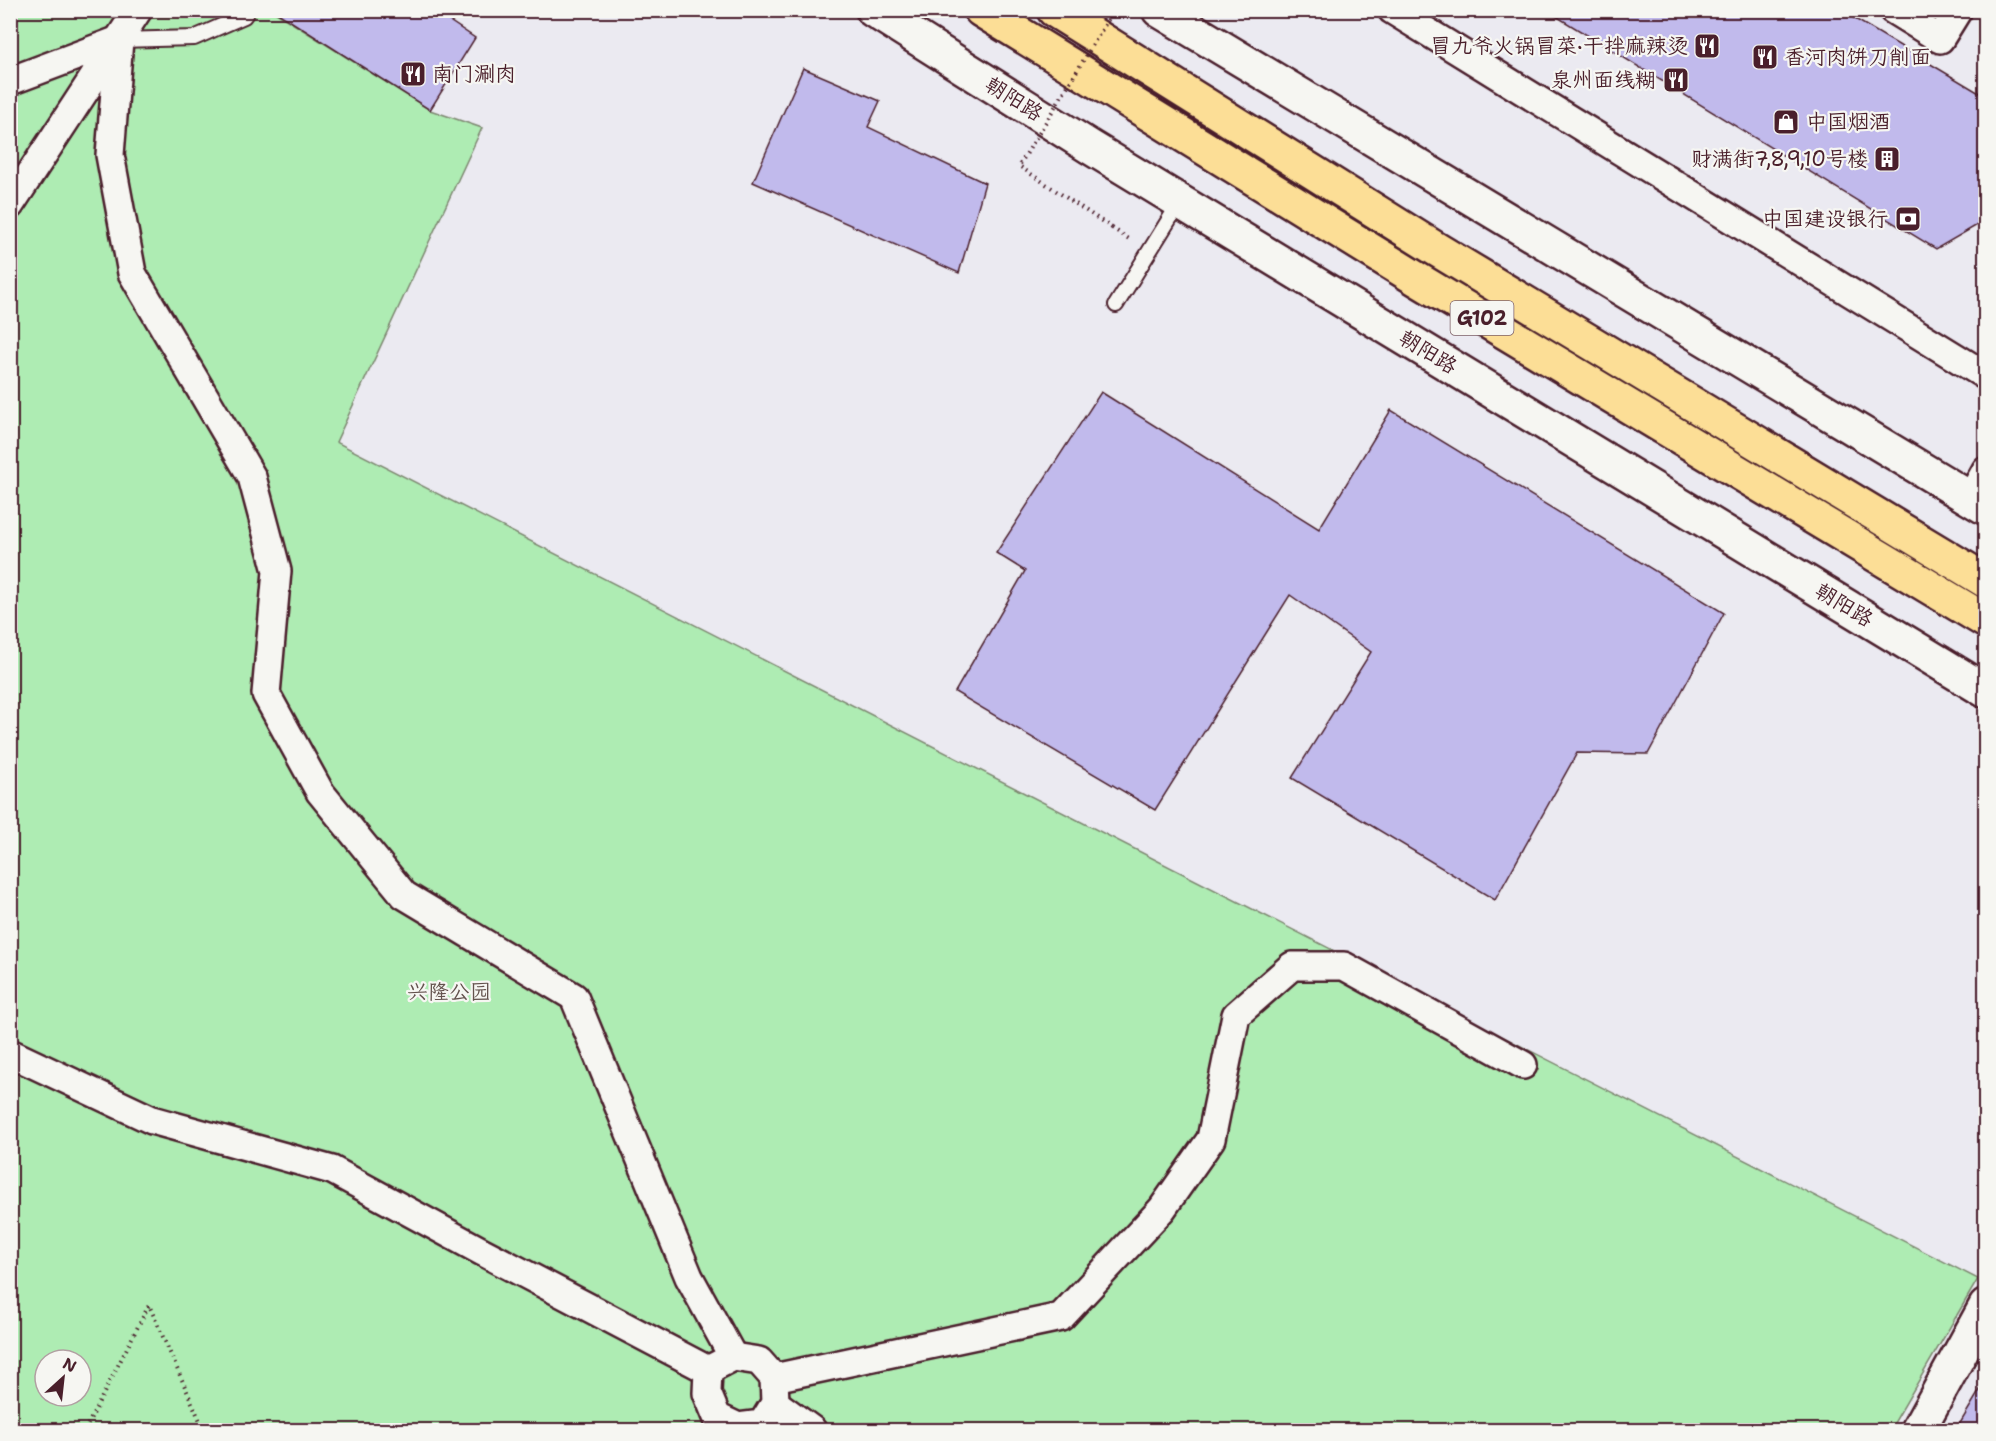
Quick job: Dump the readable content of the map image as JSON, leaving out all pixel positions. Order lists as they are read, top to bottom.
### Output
{
  "streets": {
    "highway": ["G102"],
    "street": ["朝阳路"]
  },
  "parks": ["兴隆公园"],
  "places": {
    "restaurant": [
      "冒九爷火锅冒菜·干拌麻辣烫",
      "香河肉饼刀削面",
      "南门涮肉",
      "泉州面线糊"
    ],
    "shop": ["中国烟酒"],
    "building": ["财满街7,8,9,10号楼"],
    "bank": ["中国建设银行"]
  },
  "north": "top right"
}
